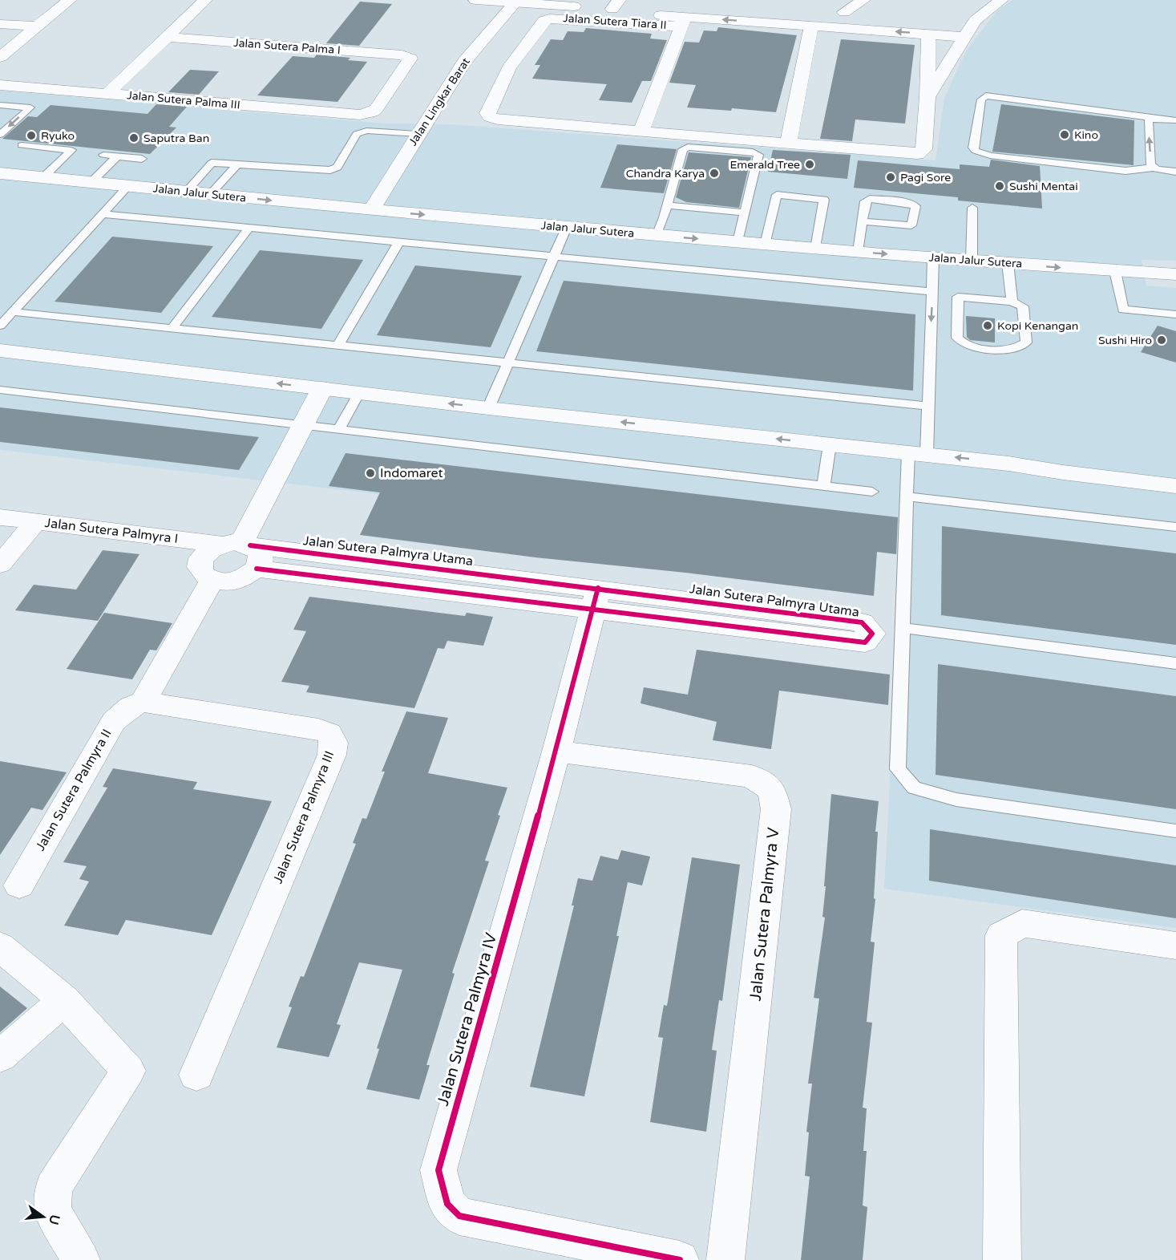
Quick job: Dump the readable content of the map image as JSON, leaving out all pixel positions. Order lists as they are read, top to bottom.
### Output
{
  "streets": {
    "street": [
      "Jalan Sutera Tiara II",
      "Jalan Sutera Palma I",
      "Jalan Sutera Palma III",
      "Jalan Lingkar Barat",
      "Jalan Jalur Sutera",
      "Jalan Sutera Palmyra I",
      "Jalan Sutera Palmyra Utama",
      "Jalan Sutera Palmyra II",
      "Jalan Sutera Palmyra III",
      "Jalan Sutera Palmyra V",
      "Jalan Sutera Palmyra IV"
    ]
  },
  "crossings": [
    ["Jalan Sutera Palma I", "Jalan Sutera Palma III"],
    ["Jalan Lingkar Barat", "Jalan Jalur Sutera"],
    ["Jalan Sutera Palmyra I", "Jalan Sutera Palmyra Utama"],
    ["Jalan Sutera Palmyra Utama", "Jalan Sutera Palmyra IV"],
    ["Jalan Sutera Palmyra II", "Jalan Sutera Palmyra III"],
    ["Jalan Sutera Palmyra V", "Jalan Sutera Palmyra IV"]
  ],
  "places": [
    "Kino",
    "Ryuko",
    "Saputra Ban",
    "Emerald Tree",
    "Chandra Karya",
    "Pagi Sore",
    "Sushi Mentai",
    "Kopi Kenangan",
    "Sushi Hiro",
    "Indomaret"
  ],
  "north": "right"
}
